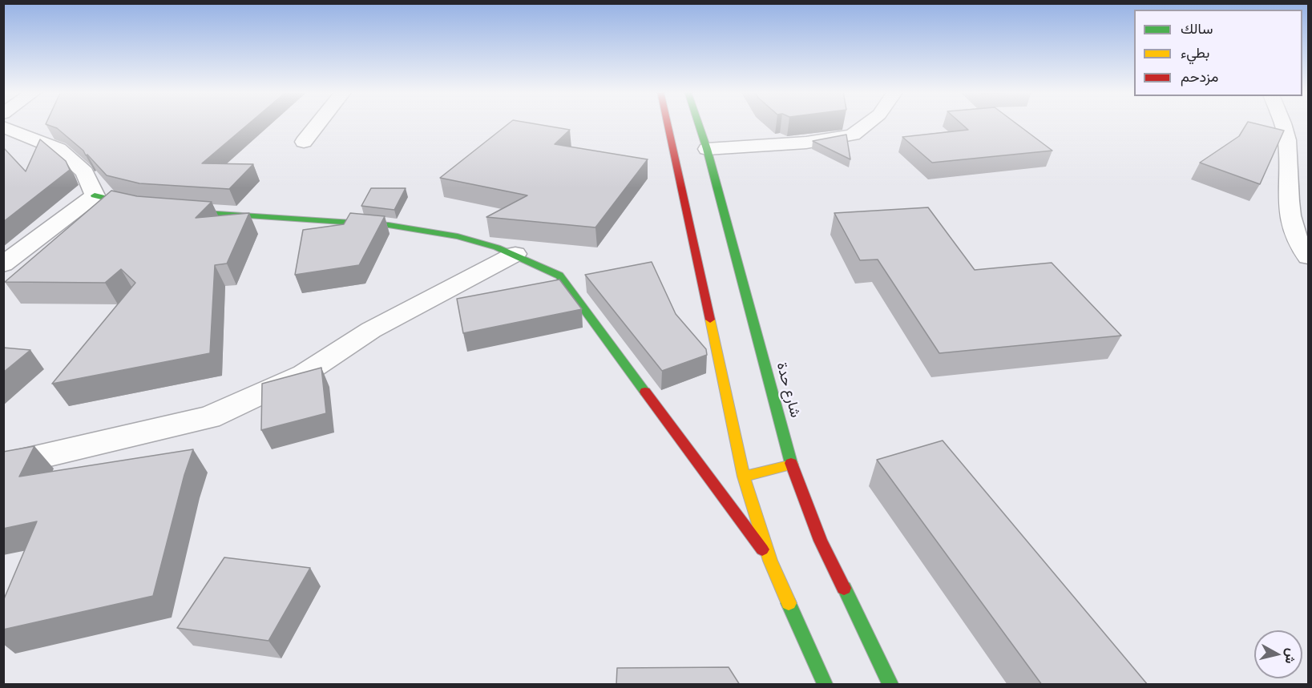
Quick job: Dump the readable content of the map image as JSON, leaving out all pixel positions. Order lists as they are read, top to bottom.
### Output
{
  "streets": {
    "main road": ["شارع حدة"]
  },
  "legend": ["سالك", "بطيء", "مزدحم"],
  "north": "right"
}
